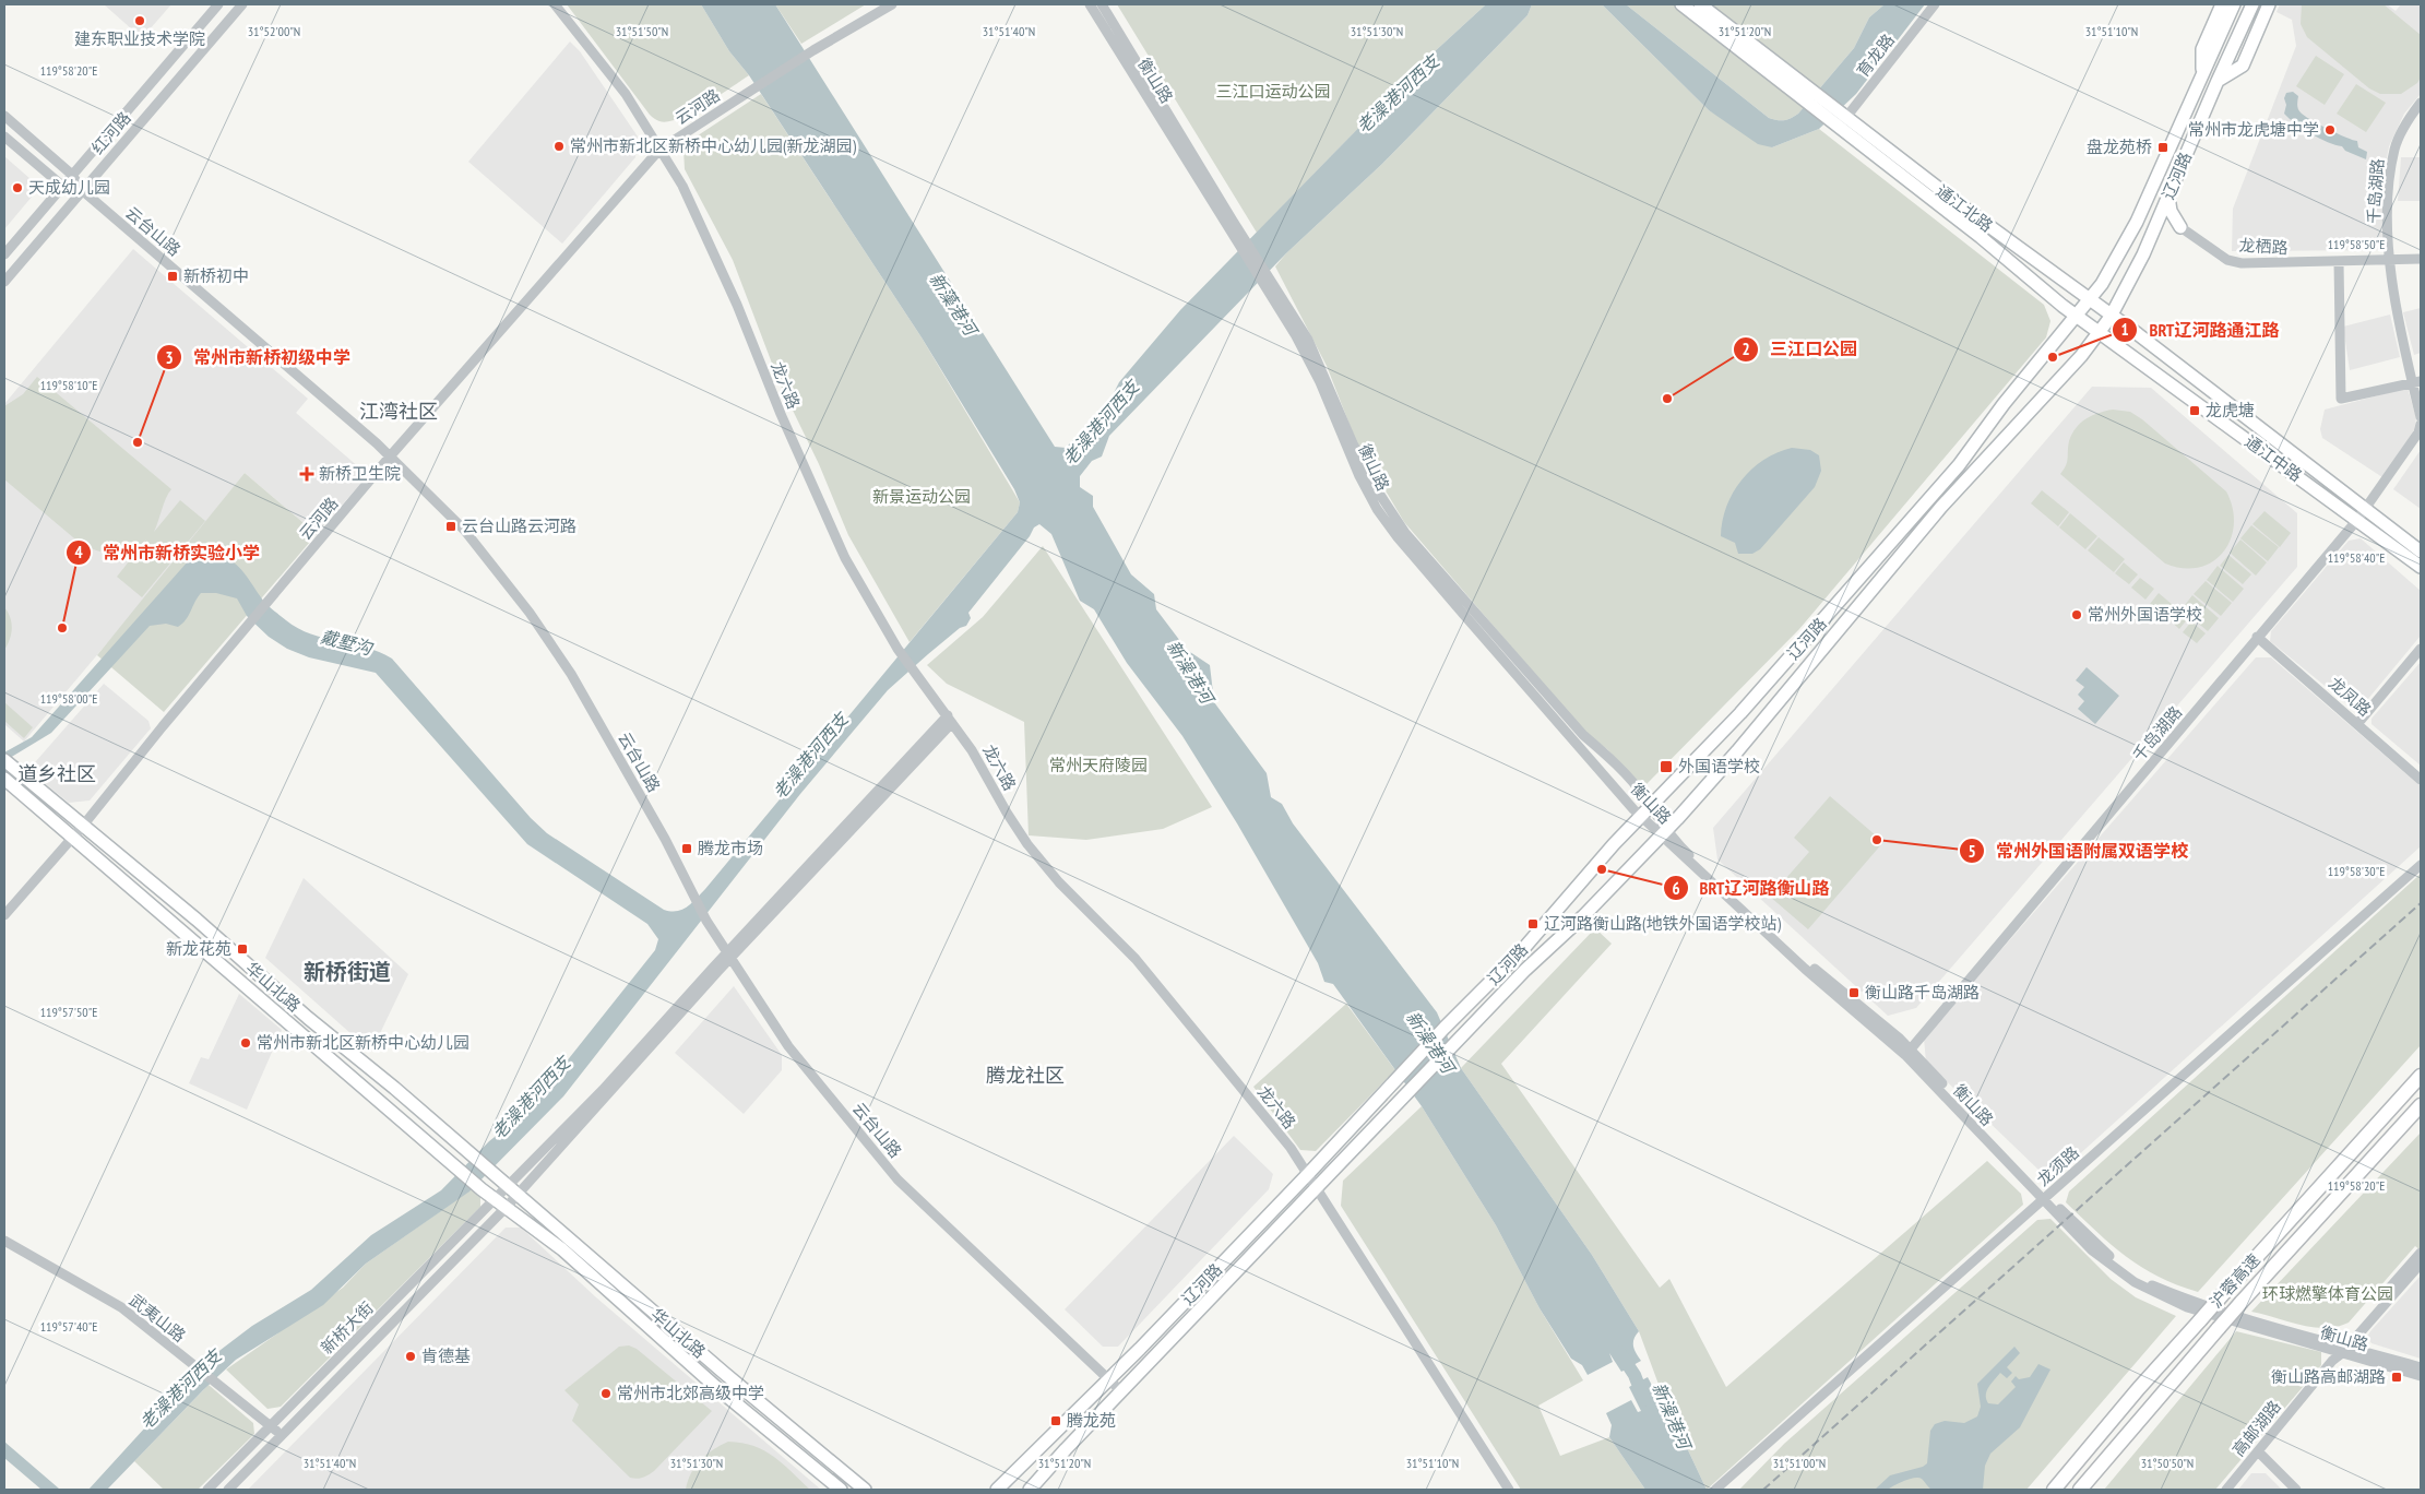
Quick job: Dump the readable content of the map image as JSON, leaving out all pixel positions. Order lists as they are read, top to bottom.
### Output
{
  "streets": {
    "highway": ["沪蓉高速"],
    "main road": [
      "辽河路",
      "通江北路",
      "通江中路",
      "华山北路"
    ],
    "street": [
      "育龙路",
      "衡山路",
      "云河路",
      "红河路",
      "千岛湖路",
      "云台山路",
      "龙栖路",
      "龙六路",
      "龙凤路",
      "龙须路",
      "武夷山路",
      "新桥大街",
      "高邮湖路"
    ]
  },
  "crossings": [
    ["育龙路", "通江北路"],
    ["衡山路", "辽河路"],
    ["衡山路", "千岛湖路"],
    ["衡山路", "龙须路"],
    ["衡山路", "高邮湖路"],
    ["云河路", "云台山路"],
    ["云河路", "龙六路"],
    ["云河路", "华山北路"],
    ["红河路", "云台山路"],
    ["辽河路", "通江北路"],
    ["辽河路", "云台山路"],
    ["辽河路", "龙六路"],
    ["辽河路", "通江中路"],
    ["千岛湖路", "龙栖路"],
    ["千岛湖路", "通江中路"],
    ["千岛湖路", "龙凤路"],
    ["通江北路", "通江中路"],
    ["华山北路", "新桥大街"],
    ["武夷山路", "新桥大街"]
  ],
  "districts": [
    "江湾社区",
    "道乡社区",
    "新桥街道",
    "腾龙社区"
  ],
  "water": [
    "老澡港河西支",
    "新藻港河",
    "戴墅沟",
    "新澡港河"
  ],
  "parks": [
    "三江口运动公园",
    "新景运动公园",
    "常州天府陵园",
    "环球燃擎体育公园"
  ],
  "places": {
    "other": [
      "建东职业技术学院",
      "常州市龙虎塘中学",
      "常州市新北区新桥中心幼儿园(新龙湖园)",
      "天成幼儿园",
      "BRT辽河路通江路",
      "三江口公园",
      "常州市新桥初级中学",
      "常州外国语学校",
      "常州市新桥实验小学",
      "常州外国语附属双语学校",
      "BRT辽河路衡山路",
      "常州市新北区新桥中心幼儿园",
      "肯德基",
      "常州市北郊高级中学"
    ],
    "transit": [
      "盘龙苑桥",
      "新桥初中",
      "龙虎塘",
      "云台山路云河路",
      "外国语学校",
      "腾龙市场",
      "辽河路衡山路(地铁外国语学校站)",
      "新龙花苑",
      "衡山路千岛湖路",
      "衡山路高邮湖路",
      "腾龙苑"
    ],
    "health": ["新桥卫生院"]
  },
  "coordinates": [
    "31°52'00\"N",
    "31°51'50\"N",
    "31°51'40\"N",
    "31°51'30\"N",
    "31°51'20\"N",
    "31°51'10\"N",
    "119°58'20\"E",
    "119°58'50\"E",
    "119°58'10\"E",
    "119°58'40\"E",
    "119°58'00\"E",
    "119°58'30\"E",
    "119°57'50\"E",
    "119°57'40\"E",
    "31°51'00\"N",
    "31°50'50\"N"
  ]
}
